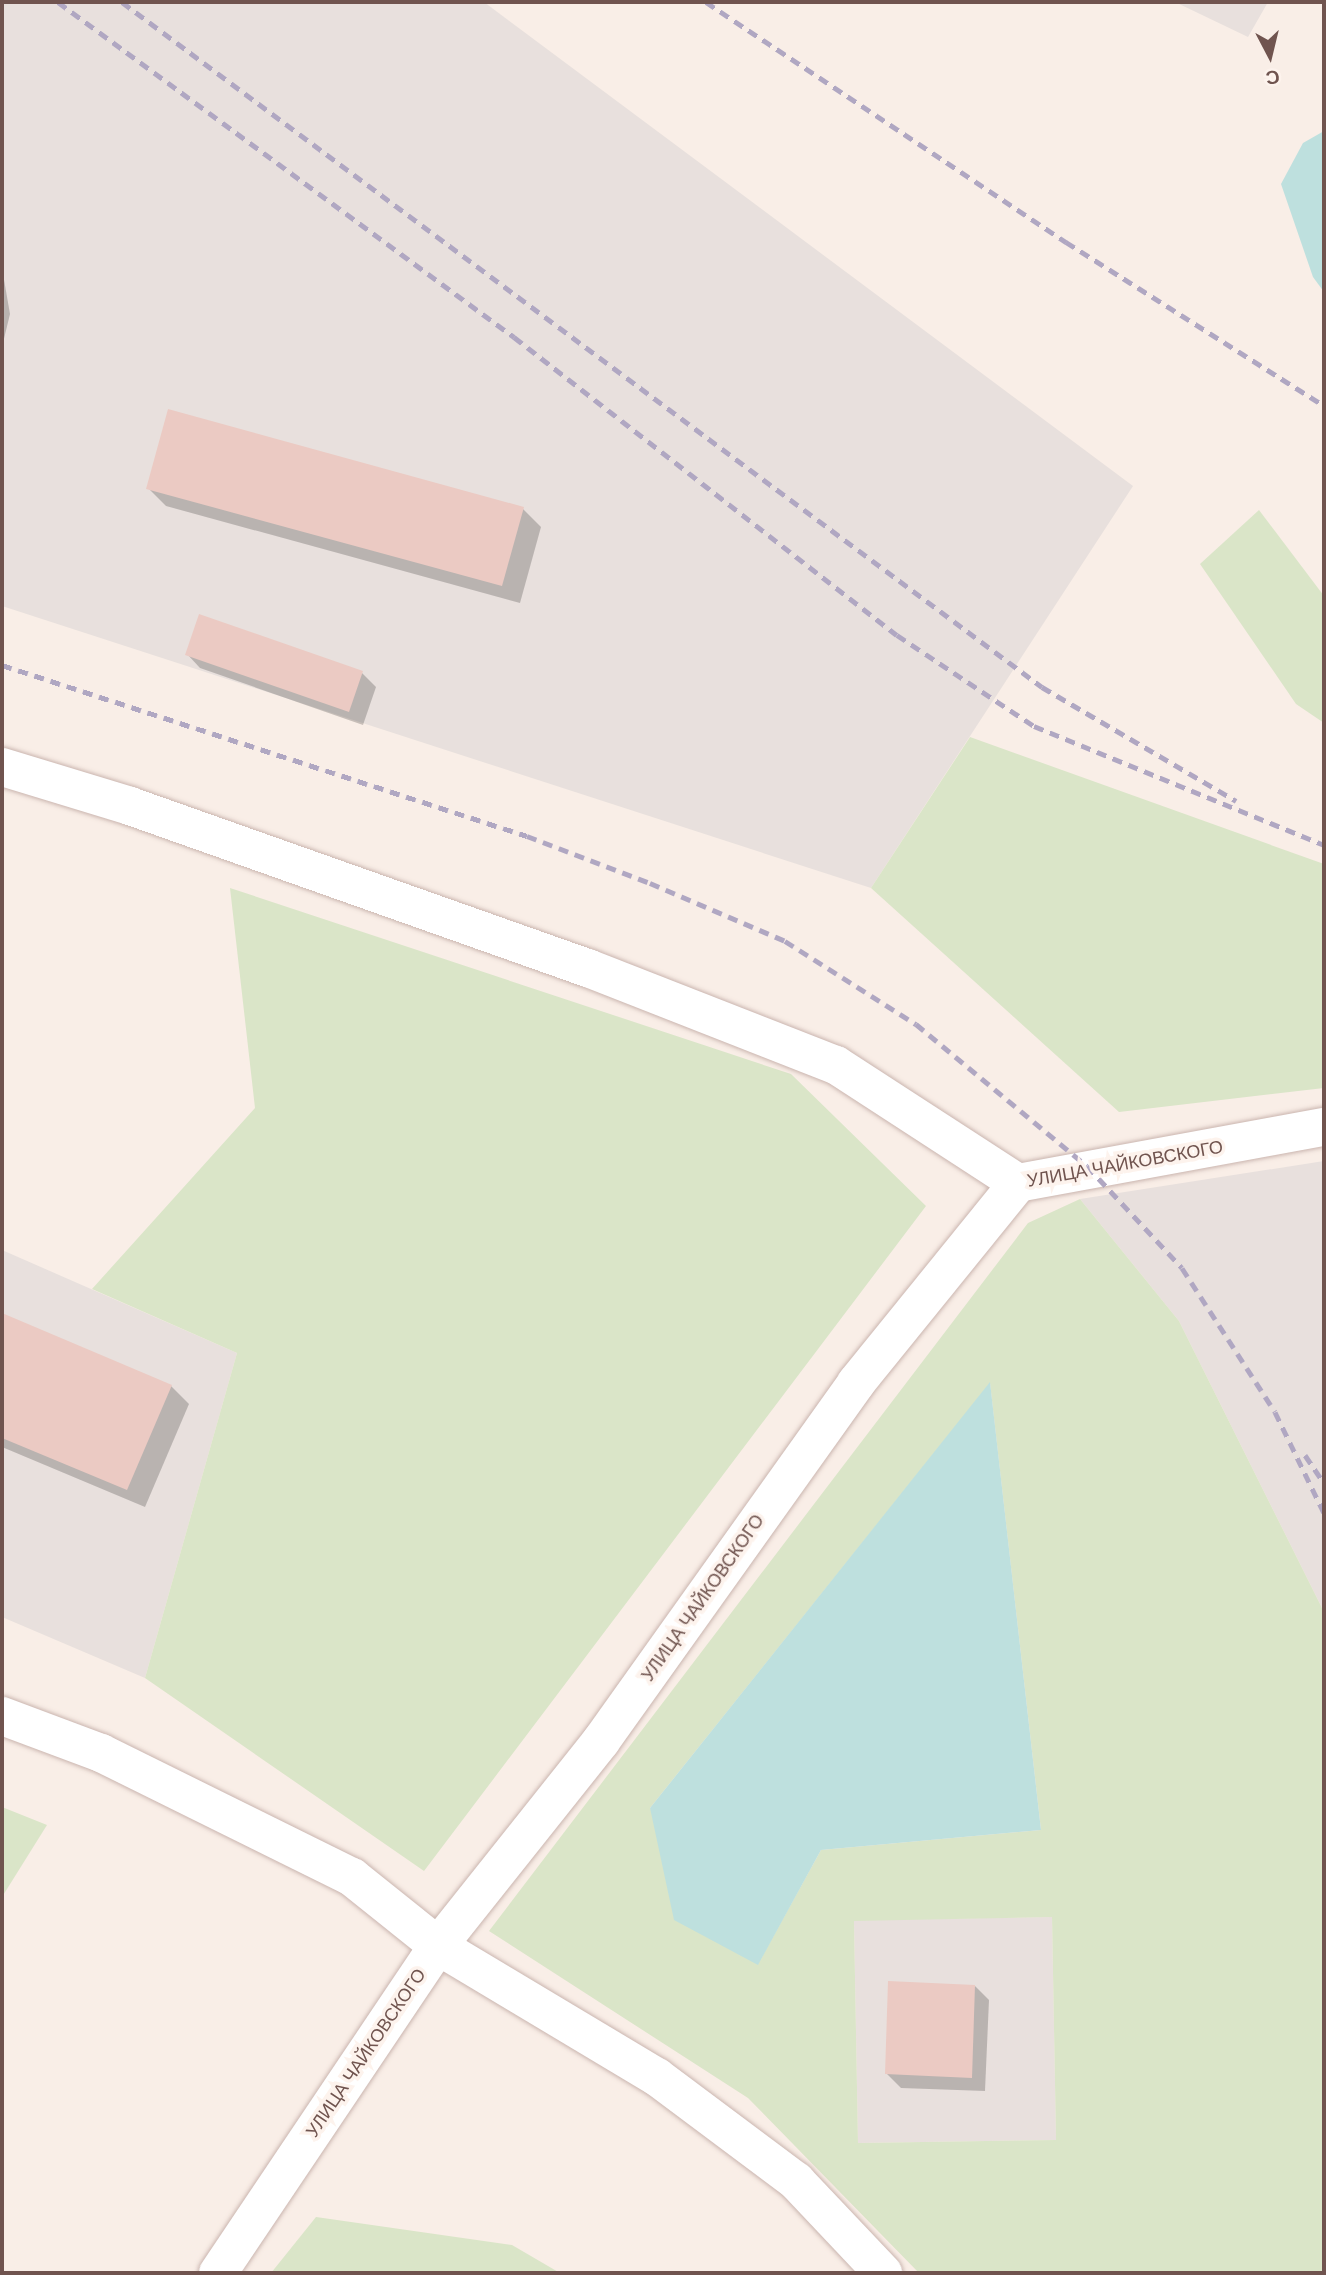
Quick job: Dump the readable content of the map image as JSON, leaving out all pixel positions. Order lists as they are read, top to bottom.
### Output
{
  "streets": {
    "street": ["УЛИЦА ЧАЙКОВСКОГО"]
  },
  "north": "bottom"
}
